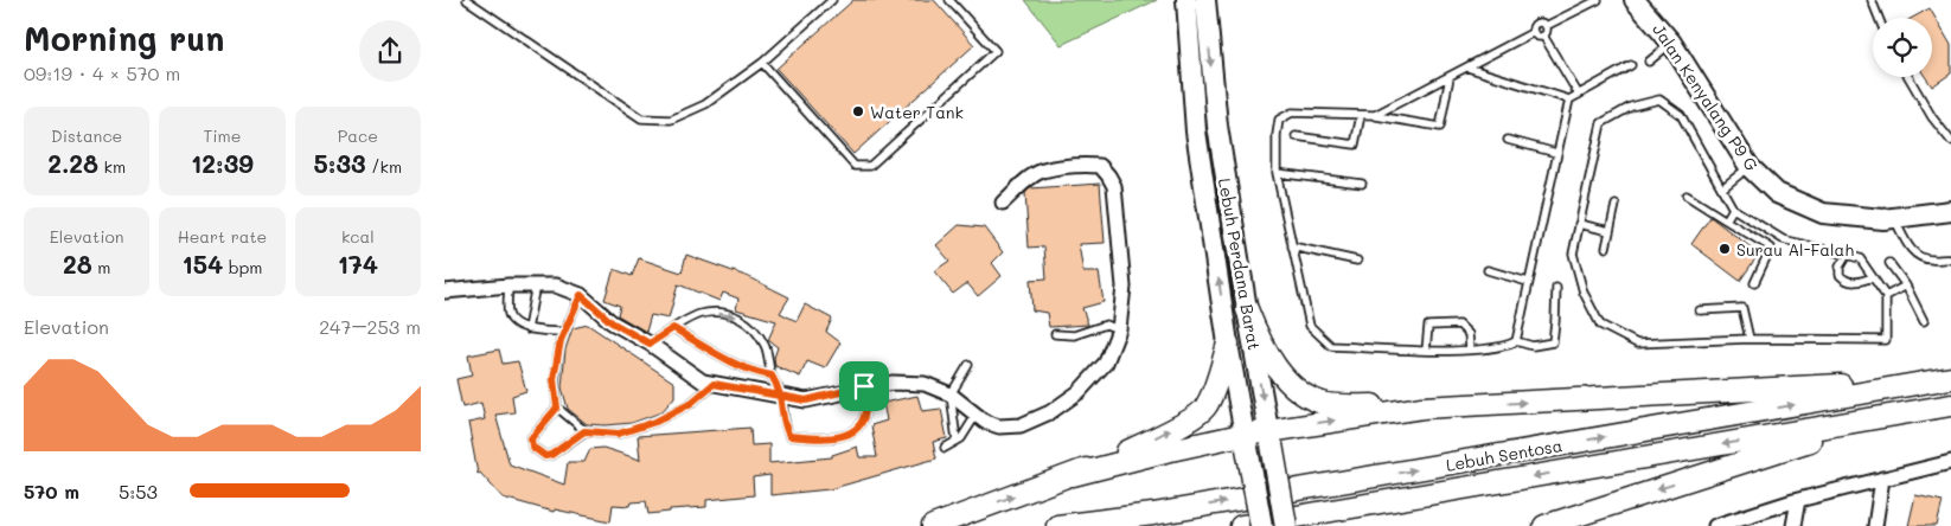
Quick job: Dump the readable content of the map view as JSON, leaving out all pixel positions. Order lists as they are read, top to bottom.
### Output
{
  "streets": {
    "main road": ["Lebuh Perdana Barat", "Lebuh Sentosa"],
    "street": ["Jalan Kenyalang P9 G"]
  },
  "places": ["Water Tank", "Surau Al-Falah"],
  "page": {
    "heading": ["Morning run", "09:19 · 4 × 570 m"],
    "stats": [
      ["Distance", "2.28 km"],
      ["Time", "12:39"],
      ["Pace", "5:33 /km"],
      ["Elevation", "28 m"],
      ["Heart rate", "154 bpm"],
      ["kcal", "174"]
    ],
    "chart": ["Elevation", "247–253 m"],
    "list": [
      {
        "name": "570 m",
        "note": "5:53"
      }
    ]
  }
}
